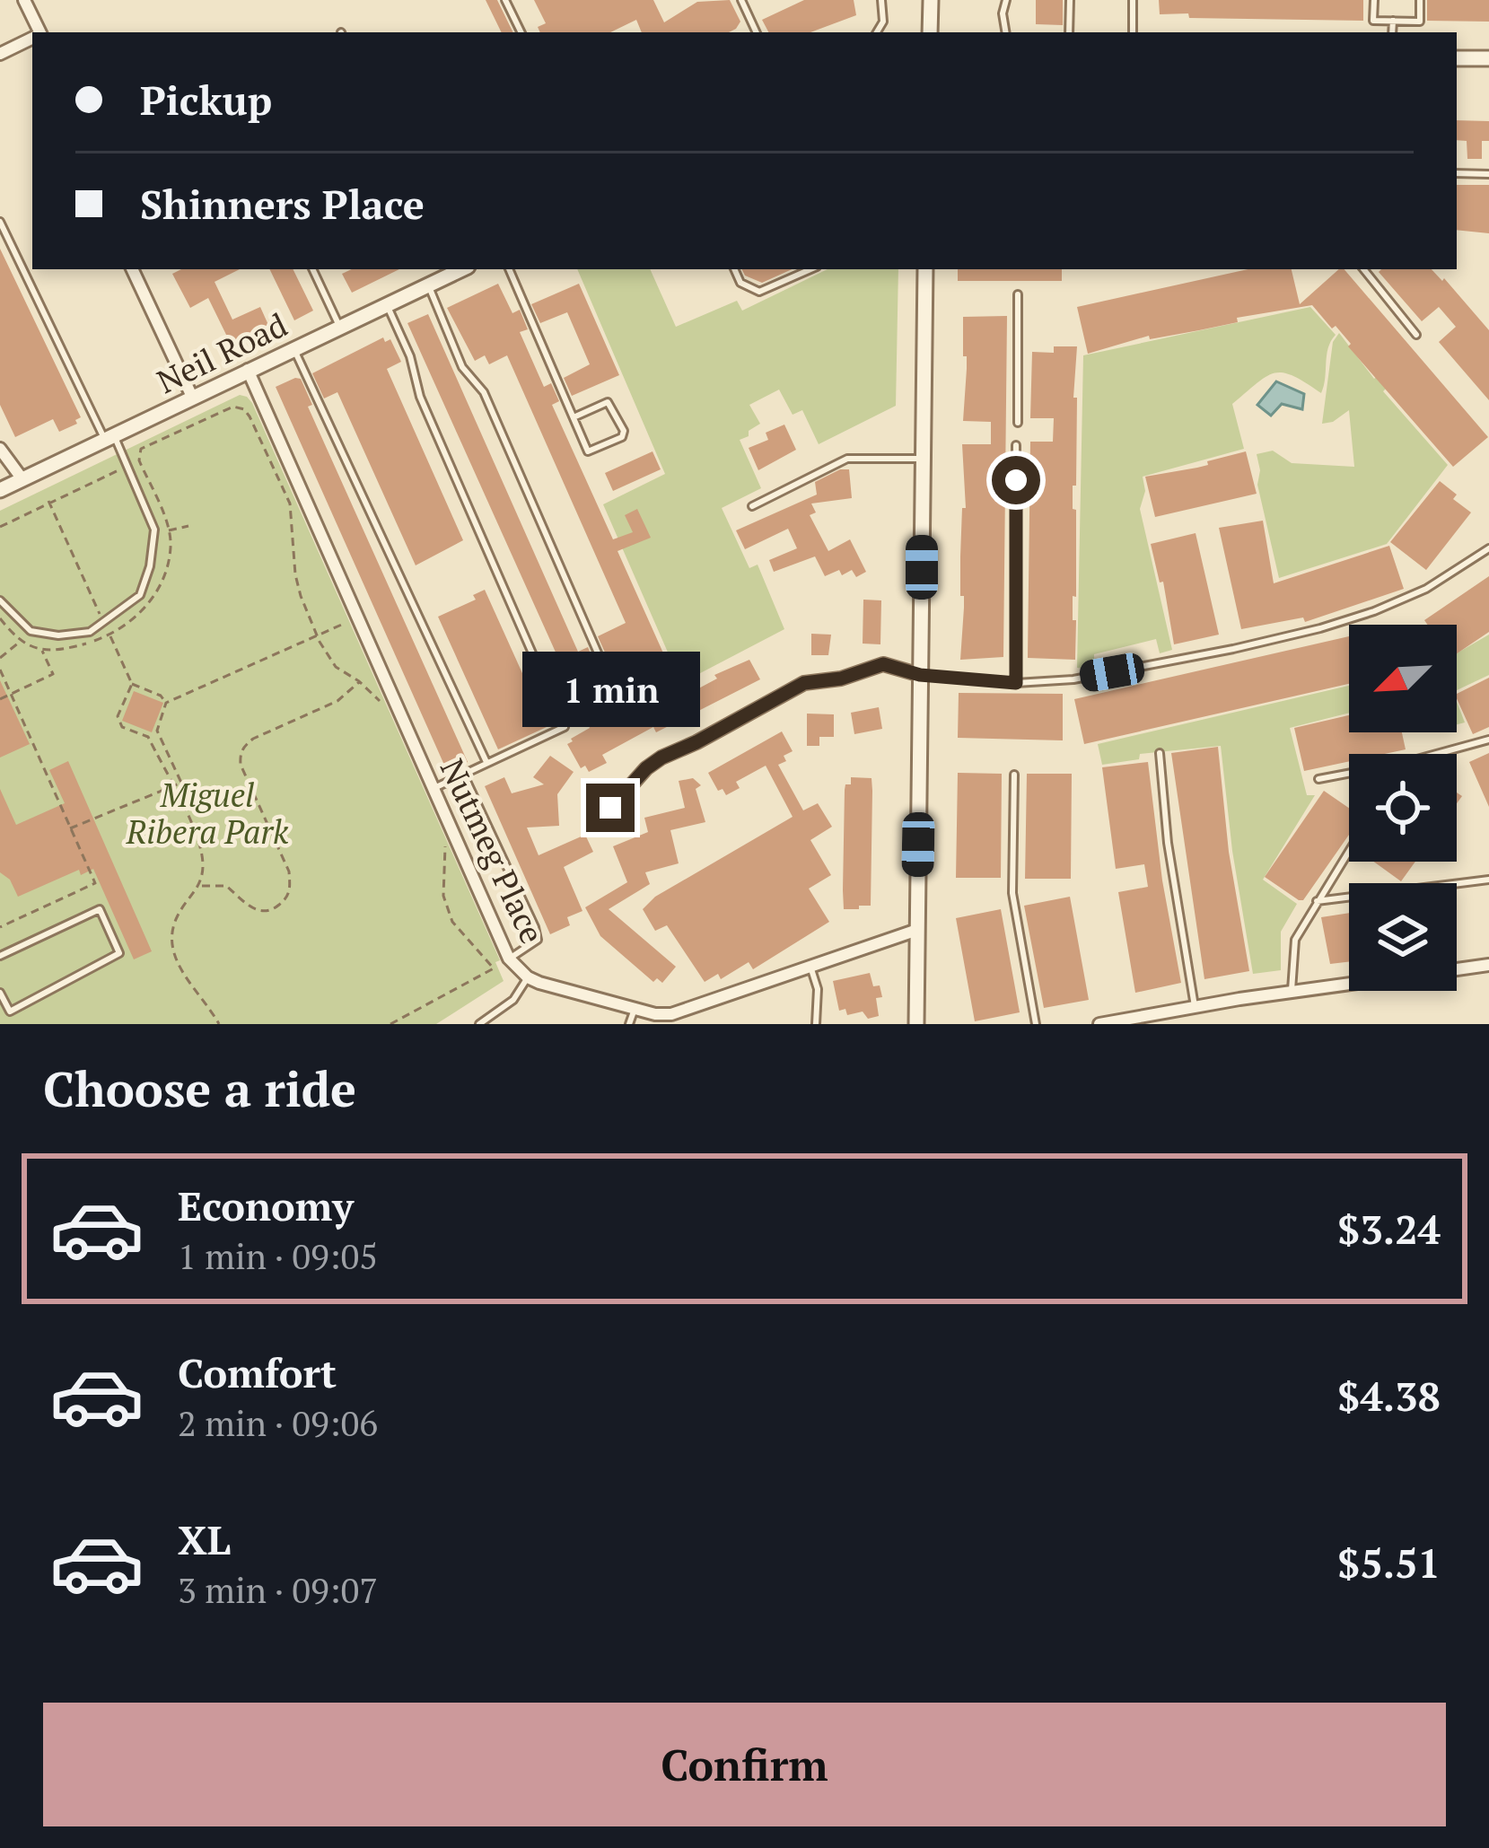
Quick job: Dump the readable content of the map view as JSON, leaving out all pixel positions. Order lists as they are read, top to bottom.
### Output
{
  "streets": {
    "street": ["Neil Road", "Nutmeg Place"]
  },
  "crossings": [
    ["Neil Road", "Nutmeg Place"]
  ],
  "parks": ["Miguel Ribera Park"],
  "north": "bottom left",
  "page": {
    "banner": ["Pickup", "Shinners Place"],
    "bubble": "1 min",
    "heading": "Choose a ride",
    "list": [
      {
        "name": "Economy",
        "note": "1 min · 09:05",
        "value": "$3.24"
      },
      {
        "name": "Comfort",
        "note": "2 min · 09:06",
        "value": "$4.38"
      },
      {
        "name": "XL",
        "note": "3 min · 09:07",
        "value": "$5.51"
      }
    ],
    "buttons": "Confirm"
  }
}
